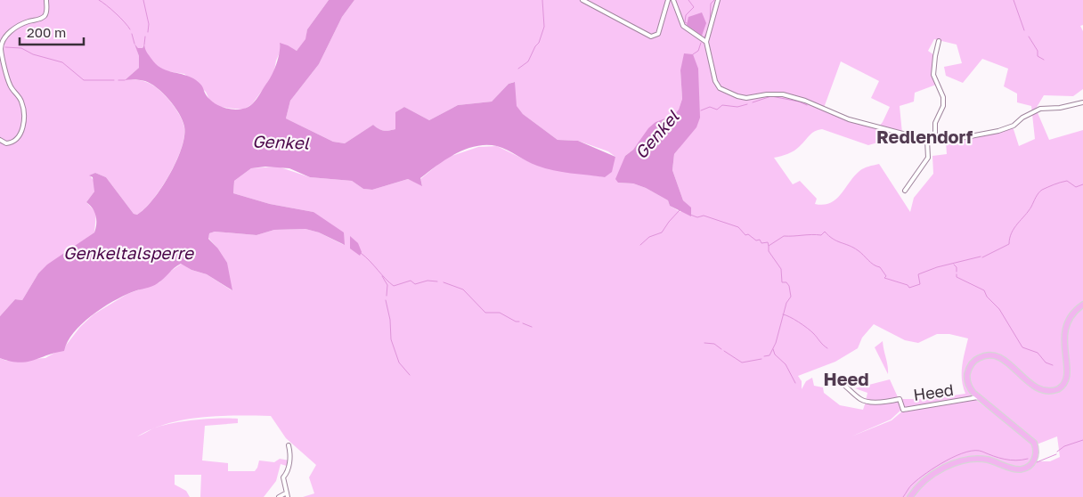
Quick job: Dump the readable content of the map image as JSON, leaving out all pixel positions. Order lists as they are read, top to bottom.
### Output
{
  "streets": {
    "street": ["Heed"]
  },
  "districts": ["Redlendorf", "Heed"],
  "water": ["Genkel", "Genkeltalsperre"],
  "scale_bar": "200 m"
}
